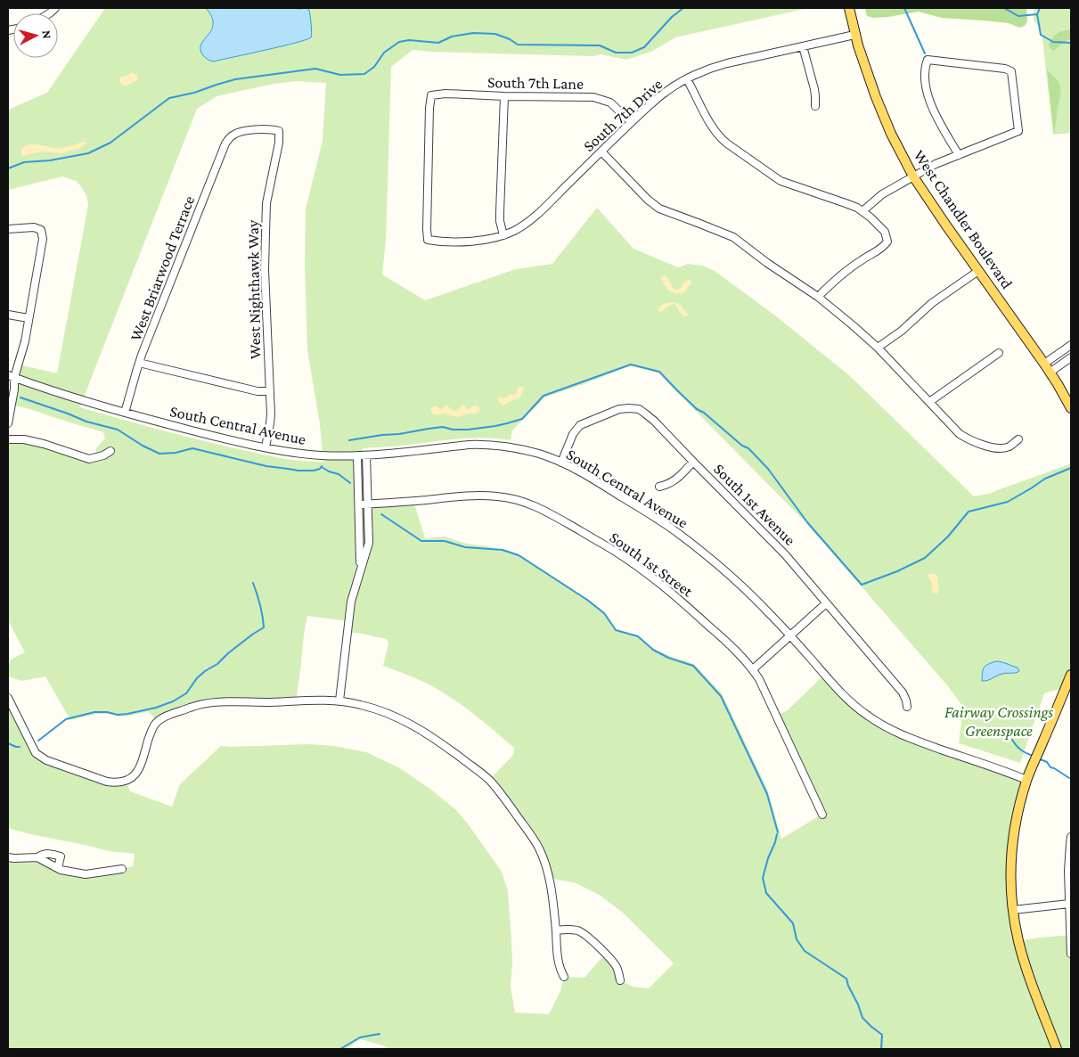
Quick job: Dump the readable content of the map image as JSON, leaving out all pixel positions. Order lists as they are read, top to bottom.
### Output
{
  "streets": {
    "main road": ["West Chandler Boulevard"],
    "street": [
      "South 7th Lane",
      "South 7th Drive",
      "West Briarwood Terrace",
      "West Nighthawk Way",
      "South Central Avenue",
      "South 1st Avenue",
      "South 1st Street"
    ]
  },
  "crossings": [
    ["South 7th Lane", "South 7th Drive"],
    ["South 7th Drive", "West Chandler Boulevard"],
    ["West Briarwood Terrace", "West Nighthawk Way"],
    ["West Briarwood Terrace", "South Central Avenue"],
    ["West Nighthawk Way", "South Central Avenue"],
    ["South Central Avenue", "South 1st Avenue"]
  ],
  "parks": ["Fairway Crossings Greenspace"],
  "north": "right"
}
